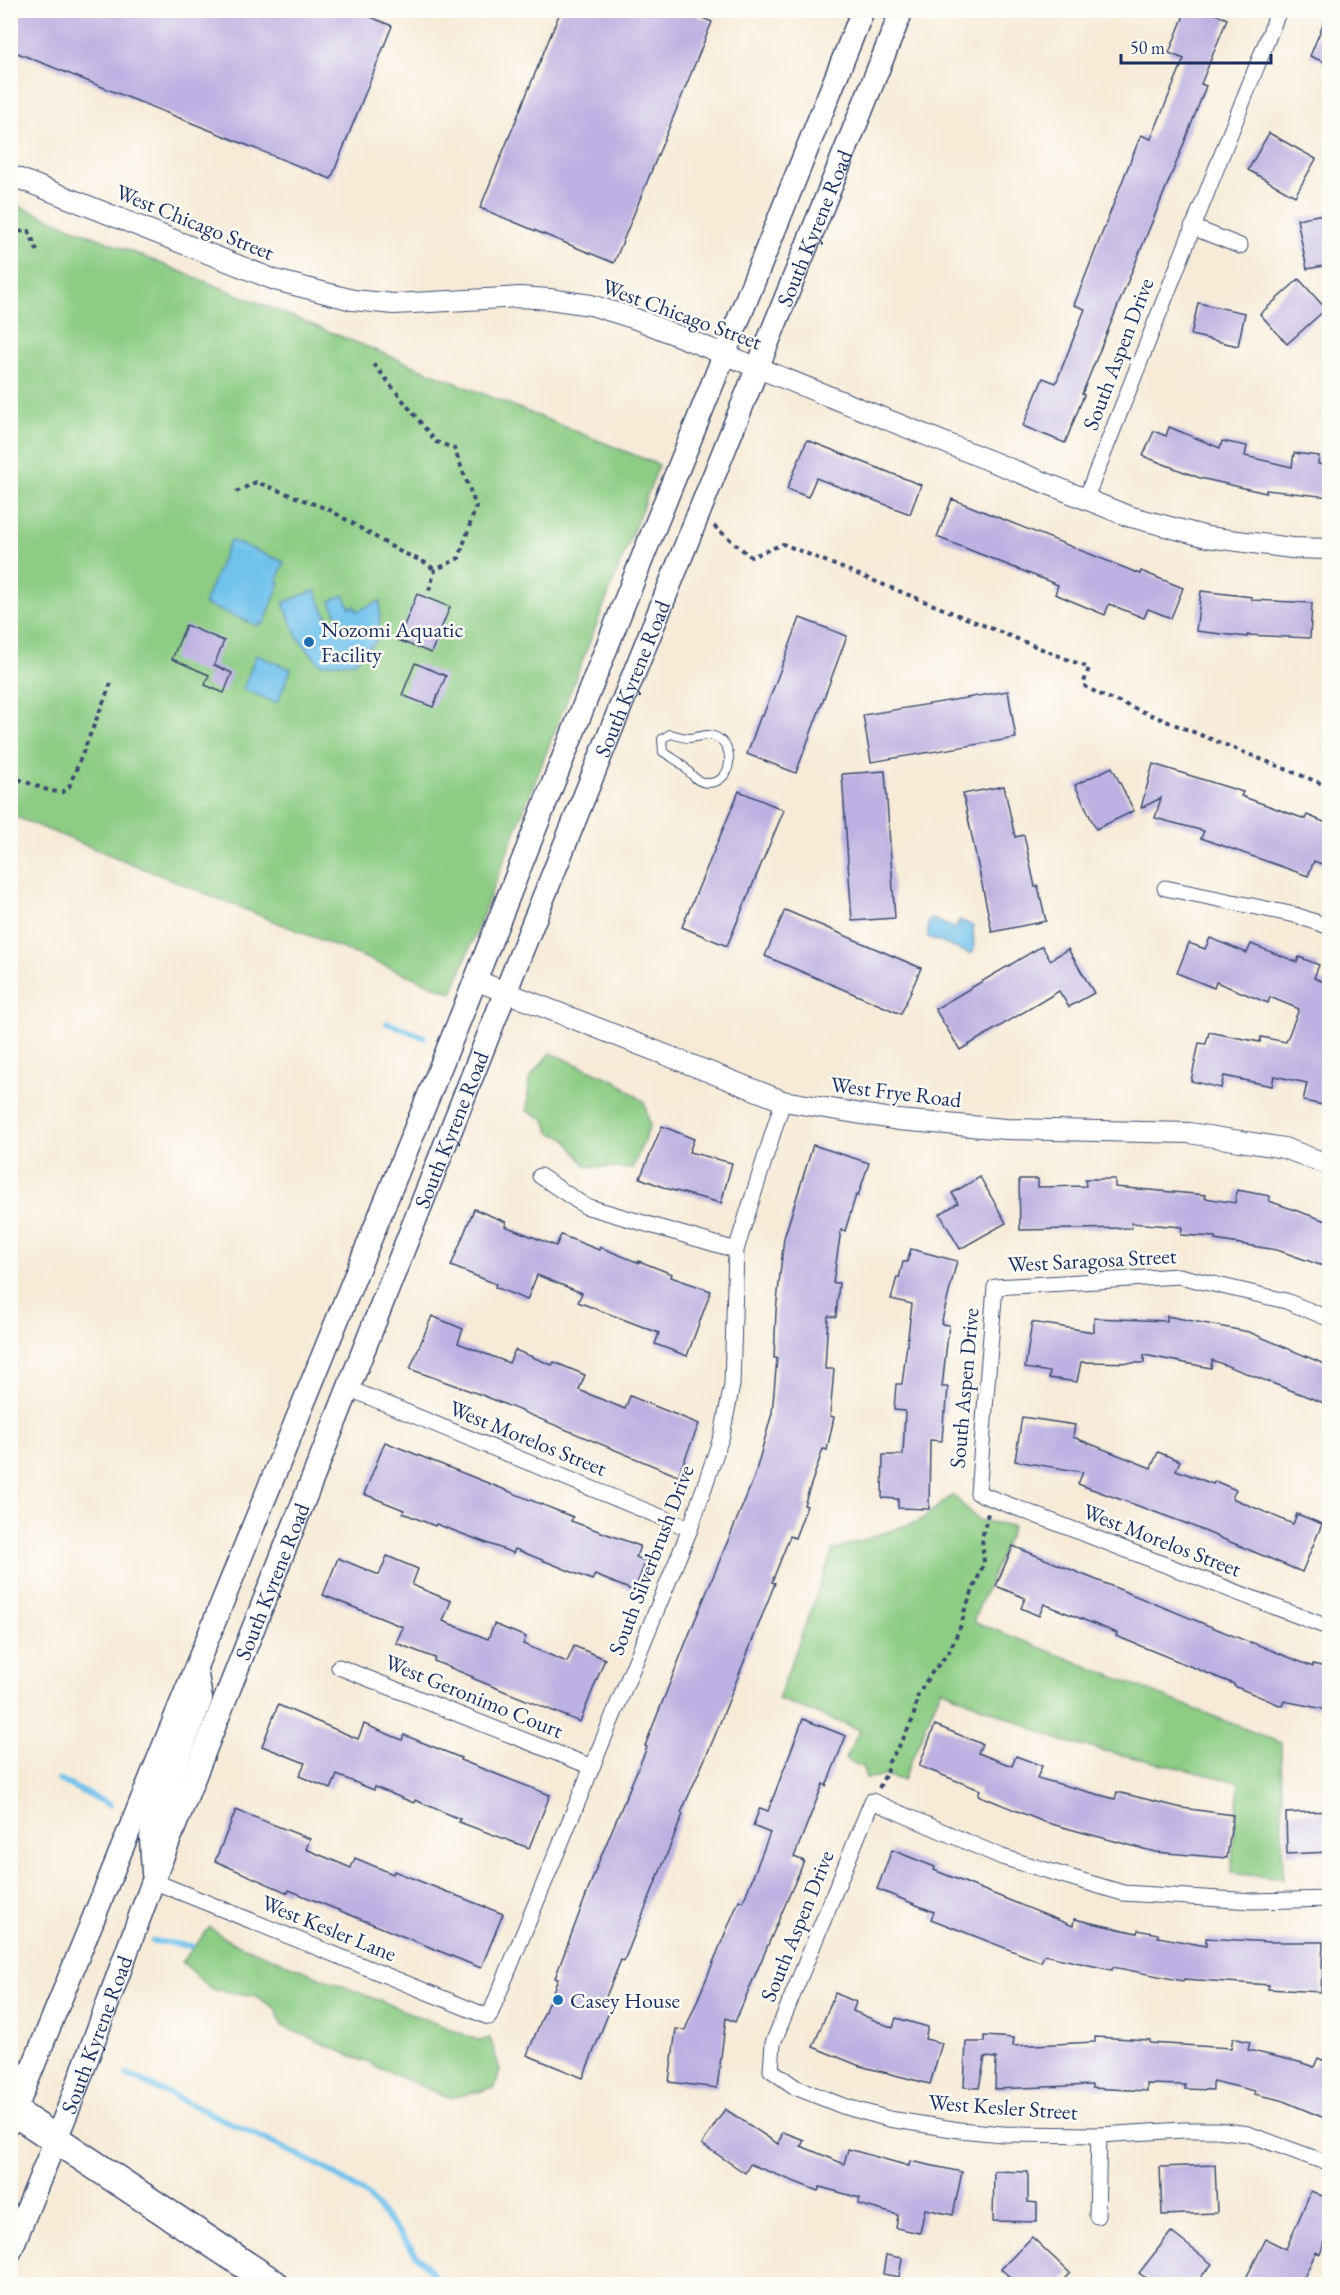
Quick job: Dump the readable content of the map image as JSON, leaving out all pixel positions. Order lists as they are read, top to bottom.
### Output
{
  "streets": {
    "main road": ["South Kyrene Road"],
    "street": [
      "West Chicago Street",
      "South Aspen Drive",
      "West Frye Road",
      "West Saragosa Street",
      "West Morelos Street",
      "South Silverbrush Drive",
      "West Geronimo Court",
      "West Kesler Lane",
      "West Kesler Street"
    ]
  },
  "crossings": [
    ["West Chicago Street", "South Kyrene Road"],
    ["West Chicago Street", "South Aspen Drive"],
    ["South Kyrene Road", "West Frye Road"],
    ["South Kyrene Road", "West Morelos Street"],
    ["South Kyrene Road", "West Kesler Lane"],
    ["South Aspen Drive", "West Saragosa Street"],
    ["South Aspen Drive", "West Morelos Street"],
    ["South Aspen Drive", "West Kesler Street"],
    ["West Frye Road", "South Silverbrush Drive"],
    ["West Morelos Street", "South Silverbrush Drive"],
    ["South Silverbrush Drive", "West Geronimo Court"],
    ["South Silverbrush Drive", "West Kesler Lane"]
  ],
  "places": ["Nozomi Aquatic Facility", "Casey House"],
  "scale_bar": "50 m"
}
